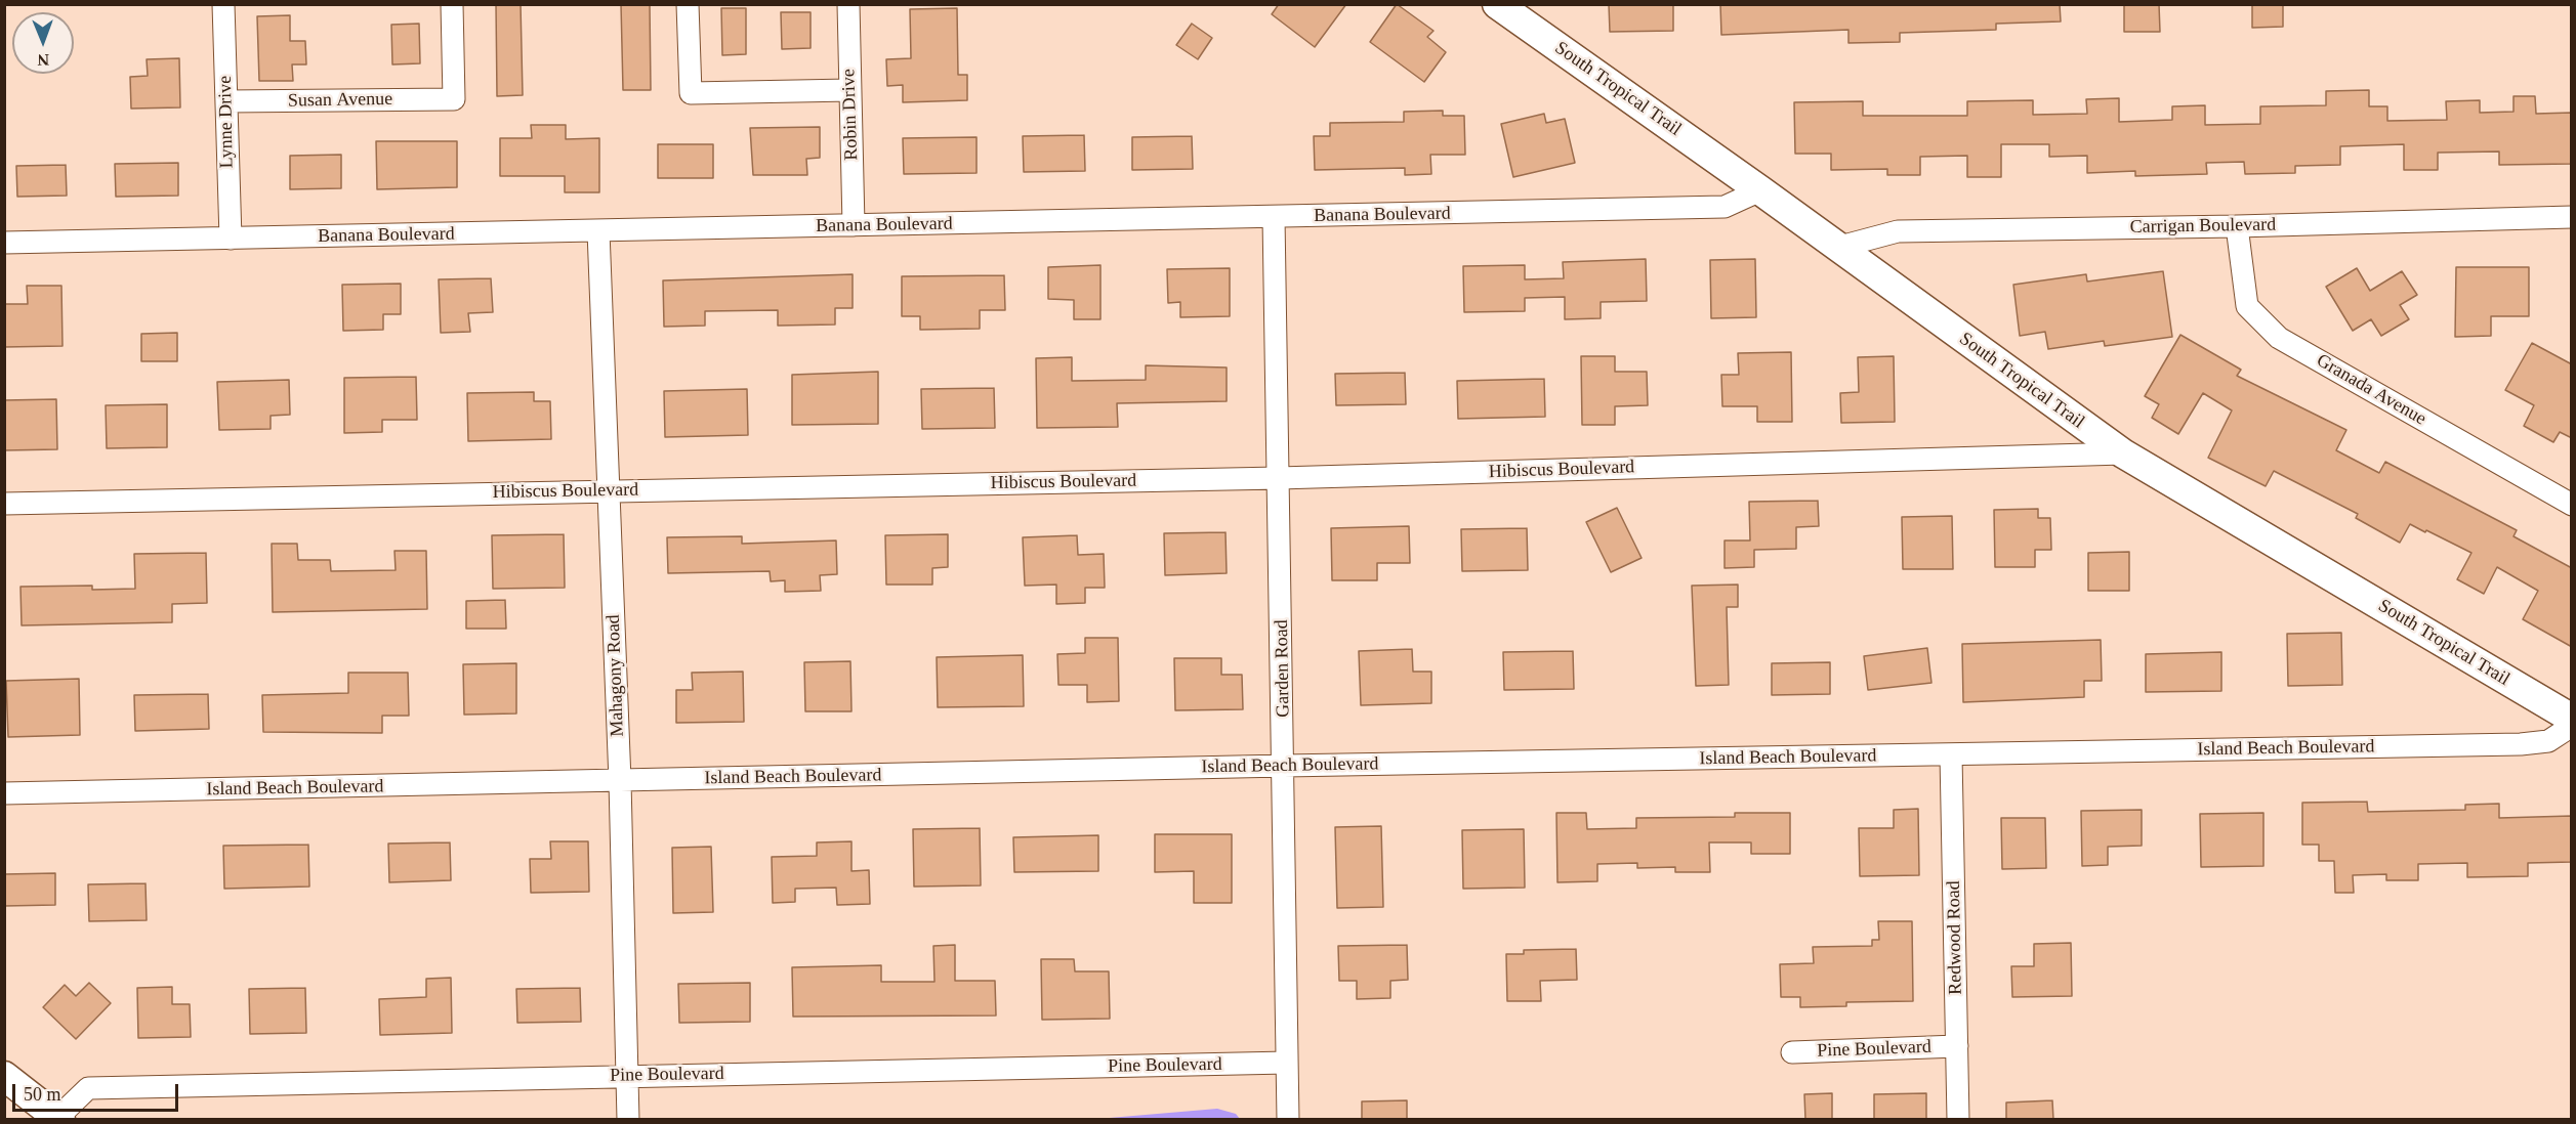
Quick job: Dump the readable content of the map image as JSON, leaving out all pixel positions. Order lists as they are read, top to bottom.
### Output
{
  "streets": {
    "street": [
      "South Tropical Trail",
      "Susan Avenue",
      "Robin Drive",
      "Lynne Drive",
      "Banana Boulevard",
      "Carrigan Boulevard",
      "Granada Avenue",
      "Hibiscus Boulevard",
      "Garden Road",
      "Mahagony Road",
      "Island Beach Boulevard",
      "Redwood Road",
      "Pine Boulevard"
    ]
  },
  "crossings": [
    ["South Tropical Trail", "Banana Boulevard"],
    ["South Tropical Trail", "Carrigan Boulevard"],
    ["South Tropical Trail", "Hibiscus Boulevard"],
    ["Susan Avenue", "Lynne Drive"],
    ["Robin Drive", "Banana Boulevard"],
    ["Lynne Drive", "Banana Boulevard"],
    ["Banana Boulevard", "Garden Road"],
    ["Banana Boulevard", "Mahagony Road"],
    ["Carrigan Boulevard", "Granada Avenue"],
    ["Hibiscus Boulevard", "Garden Road"],
    ["Hibiscus Boulevard", "Mahagony Road"],
    ["Garden Road", "Island Beach Boulevard"],
    ["Garden Road", "Pine Boulevard"],
    ["Mahagony Road", "Island Beach Boulevard"],
    ["Mahagony Road", "Pine Boulevard"],
    ["Island Beach Boulevard", "Redwood Road"],
    ["Redwood Road", "Pine Boulevard"]
  ],
  "scale_bar": "50 m",
  "north": "bottom"
}
